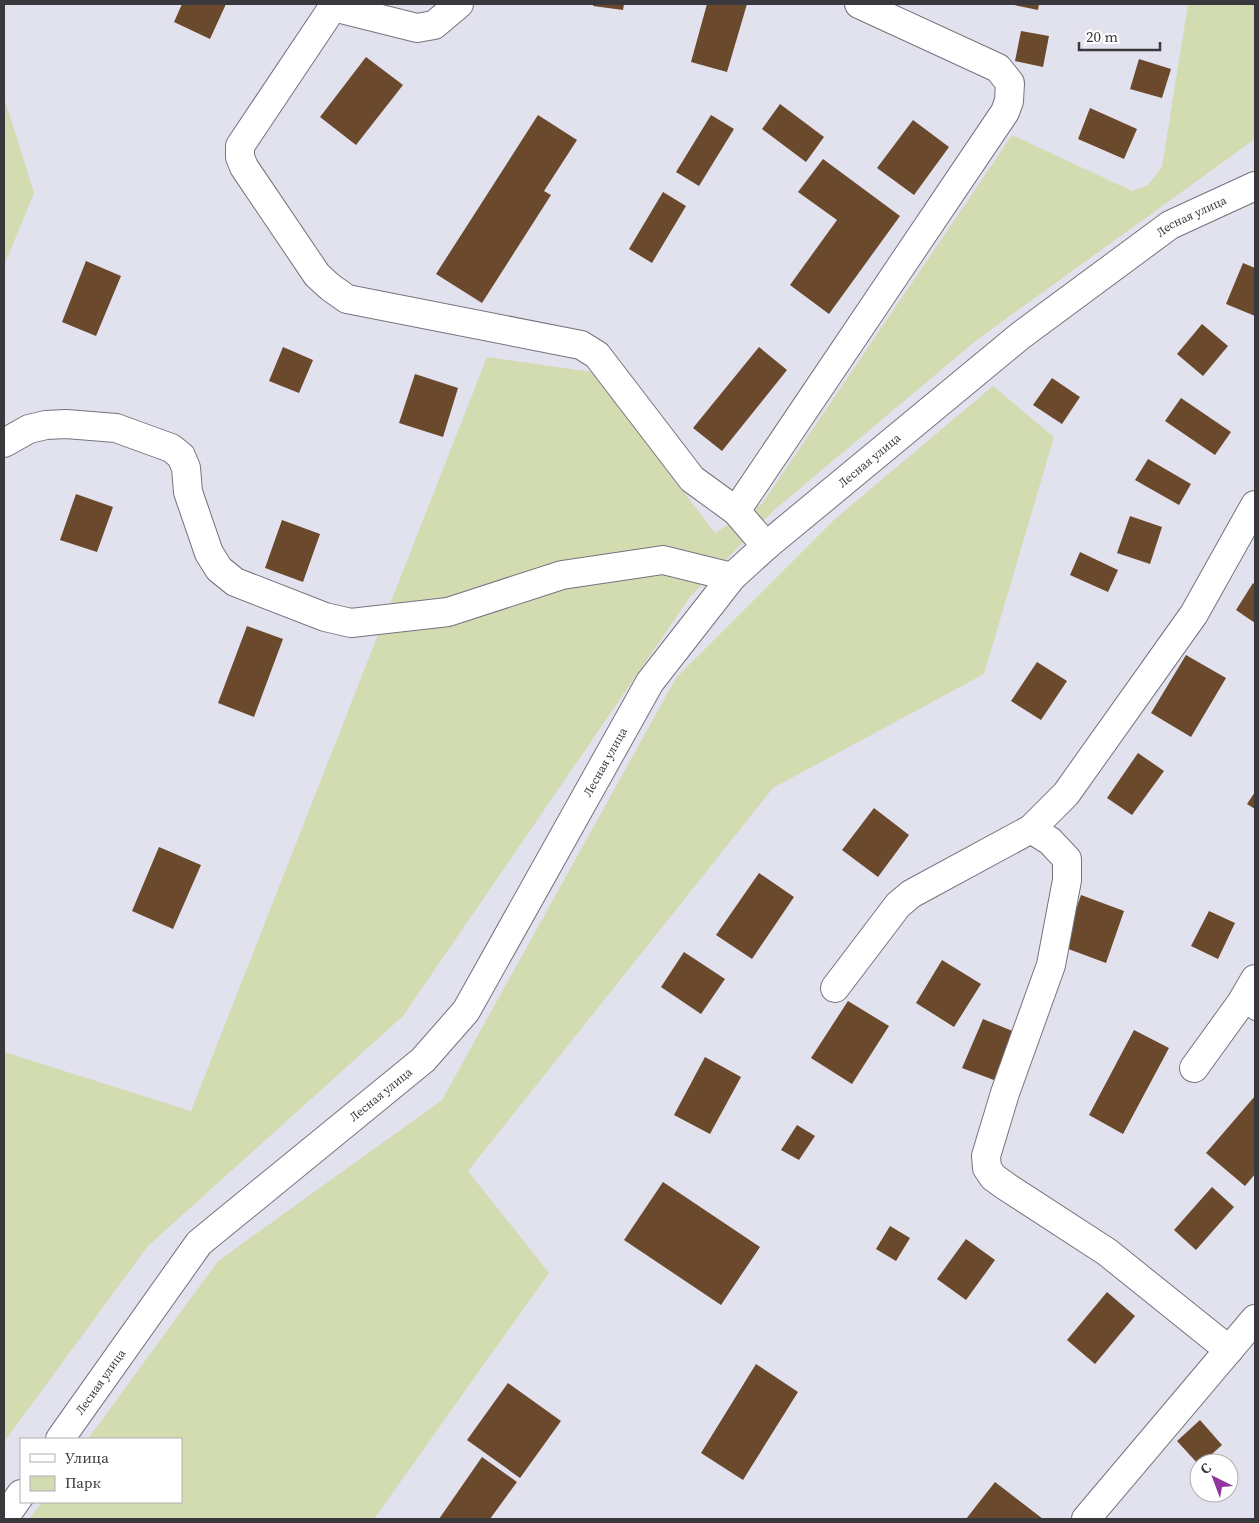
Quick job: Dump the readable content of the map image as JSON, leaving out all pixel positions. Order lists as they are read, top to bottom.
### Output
{
  "streets": {
    "street": ["Лесная улица"]
  },
  "legend": ["Улица", "Парк"],
  "scale_bar": "20 m",
  "north": "top left"
}
